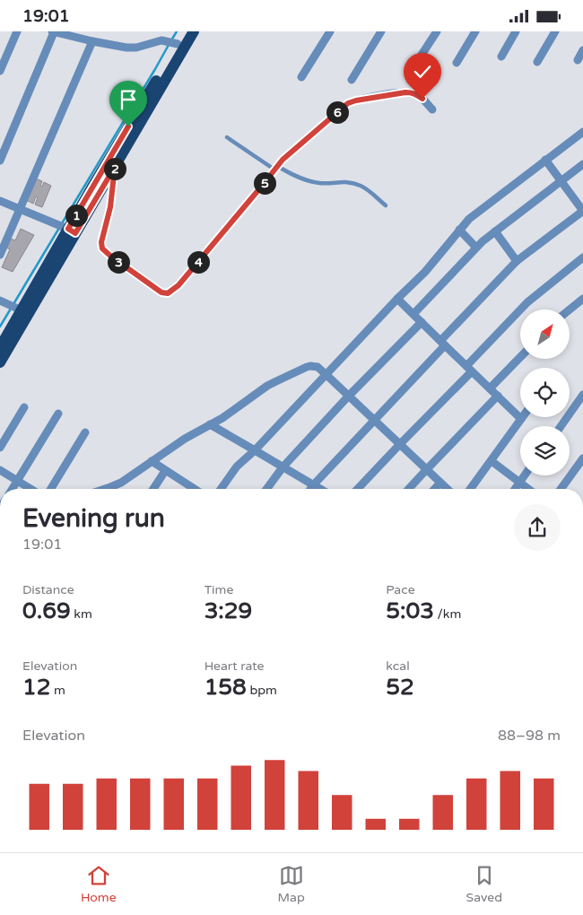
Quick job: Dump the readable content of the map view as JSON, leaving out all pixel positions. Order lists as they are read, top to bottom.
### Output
{
  "north": "top right",
  "page": {
    "status": "19:01",
    "pins": [
      "6",
      "2",
      "5",
      "1",
      "3",
      "4"
    ],
    "heading": ["Evening run", "19:01"],
    "stats": [
      ["Distance", "0.69 km"],
      ["Time", "3:29"],
      ["Pace", "5:03 /km"],
      ["Elevation", "12 m"],
      ["Heart rate", "158 bpm"],
      ["kcal", "52"]
    ],
    "chart": ["Elevation", "88–98 m"],
    "tabs": ["Home", "Map", "Saved"]
  }
}
